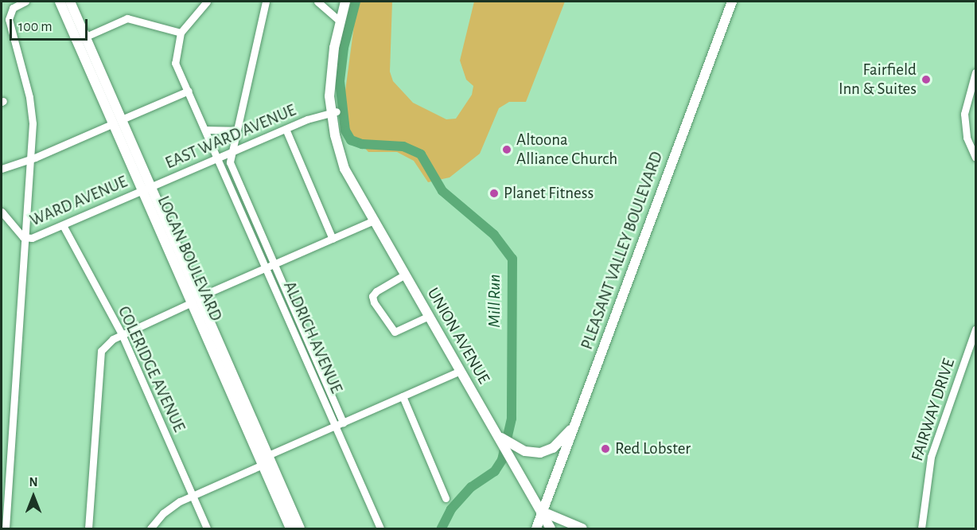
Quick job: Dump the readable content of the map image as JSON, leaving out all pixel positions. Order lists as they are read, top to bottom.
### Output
{
  "streets": {
    "main road": ["PLEASANT VALLEY BOULEVARD", "LOGAN BOULEVARD", "UNION AVENUE"],
    "street": [
      "EAST WARD AVENUE",
      "WARD AVENUE",
      "ALDRICH AVENUE",
      "COLERIDGE AVENUE",
      "FAIRWAY DRIVE"
    ]
  },
  "crossings": [
    ["EAST WARD AVENUE", "WARD AVENUE"],
    ["EAST WARD AVENUE", "LOGAN BOULEVARD"],
    ["EAST WARD AVENUE", "UNION AVENUE"],
    ["EAST WARD AVENUE", "ALDRICH AVENUE"],
    ["WARD AVENUE", "LOGAN BOULEVARD"],
    ["WARD AVENUE", "COLERIDGE AVENUE"],
    ["PLEASANT VALLEY BOULEVARD", "UNION AVENUE"]
  ],
  "water": ["Mill Run"],
  "places": [
    "Fairfield Inn & Suites",
    "Altoona Alliance Church",
    "Planet Fitness",
    "Red Lobster"
  ],
  "scale_bar": "100 m",
  "north": "top"
}
